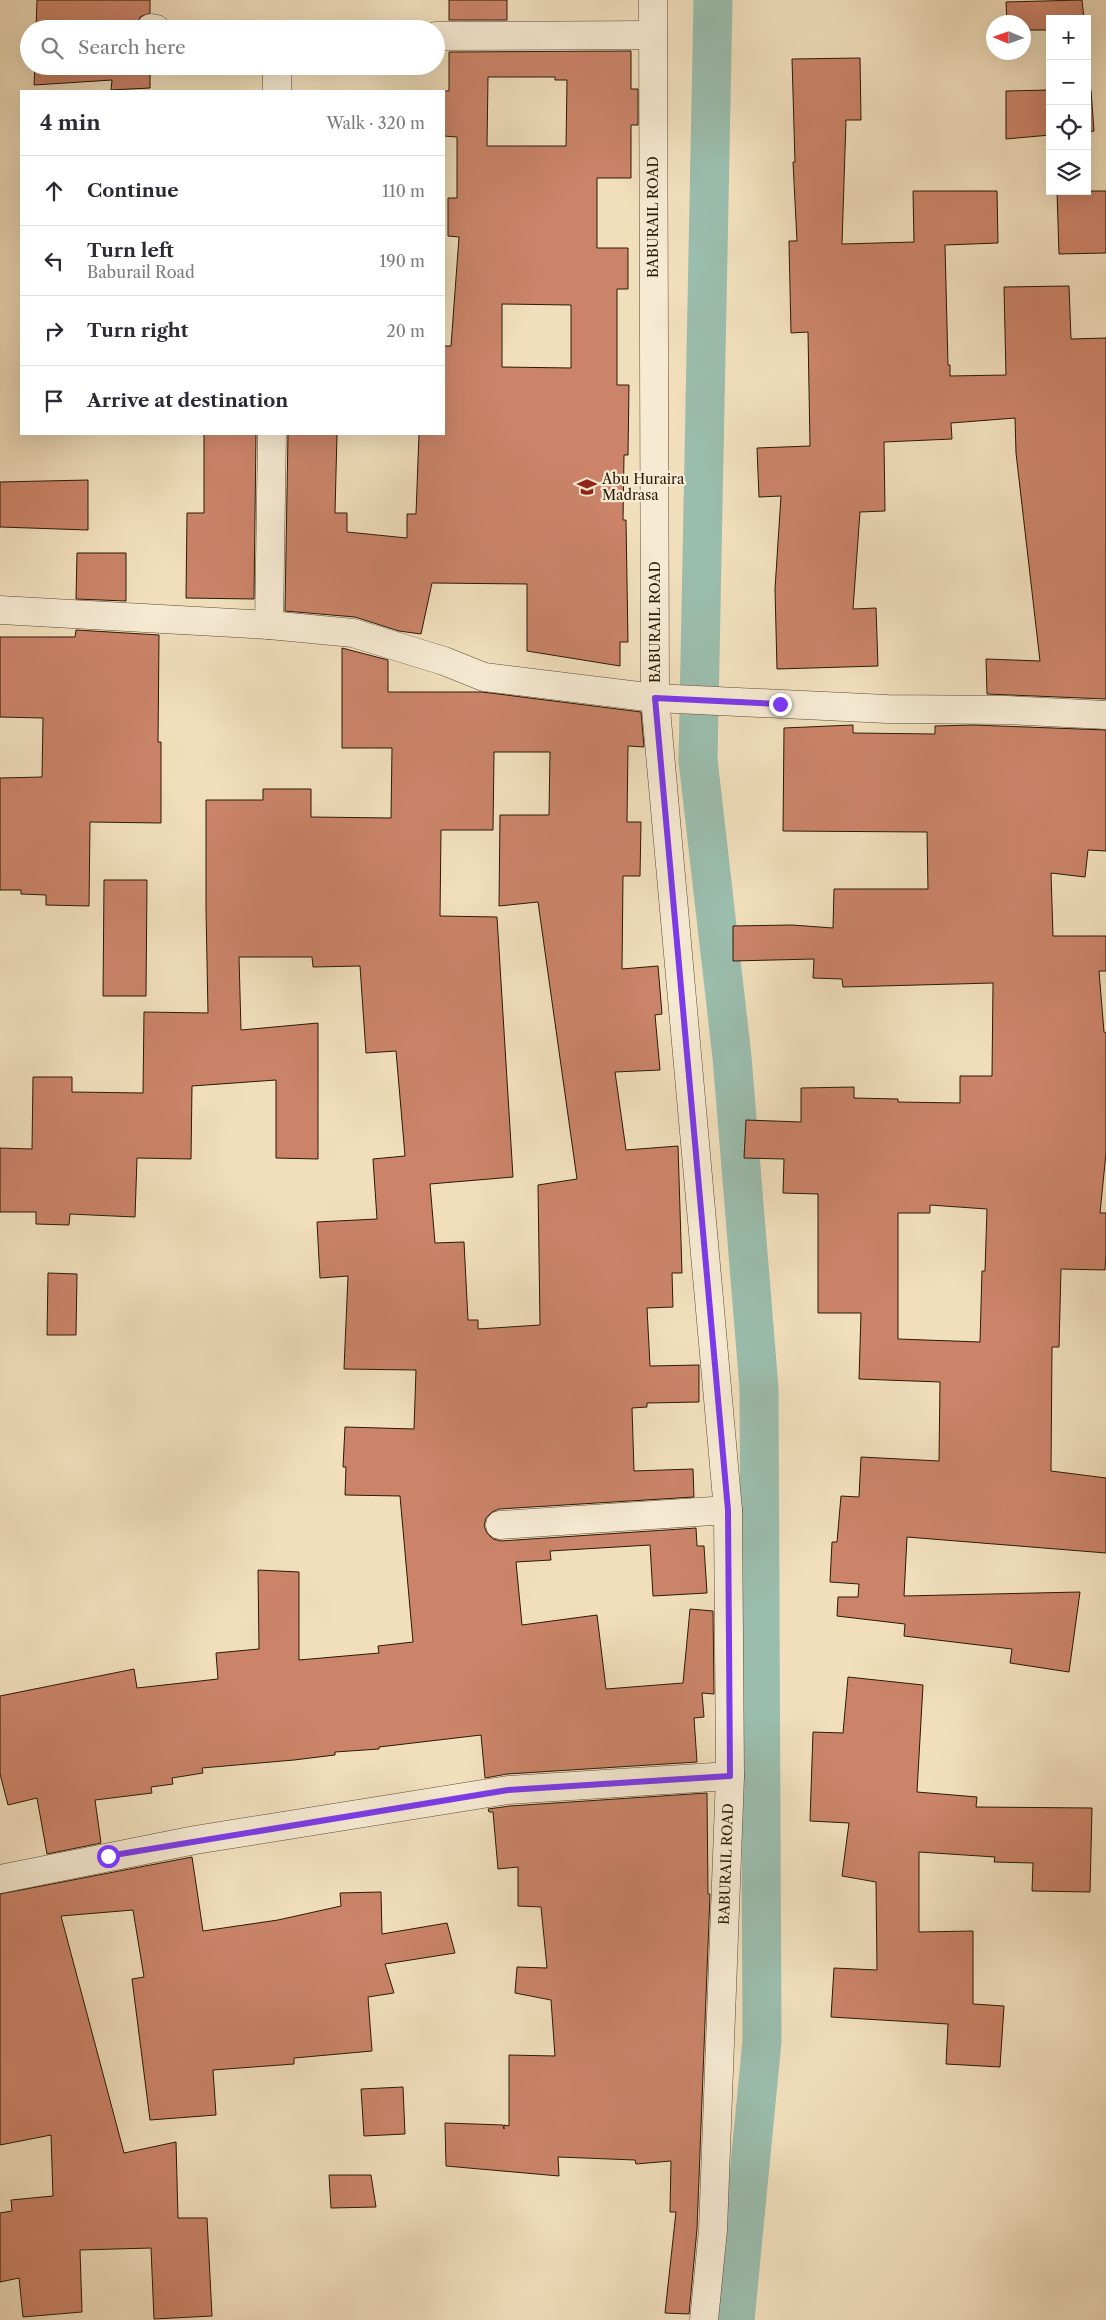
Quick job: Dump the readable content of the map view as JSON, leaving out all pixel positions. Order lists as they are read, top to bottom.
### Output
{
  "streets": {
    "street": ["BABURAIL ROAD"]
  },
  "places": {
    "school or university": ["Abu Huraira Madrasa"]
  },
  "north": "left",
  "page": {
    "map_buttons": ["+", "−"],
    "search": "Search here",
    "heading": ["4 min", "Walk · 320 m"],
    "list": [
      ["Continue", "110 m"],
      ["Turn left", "Baburail Road", "190 m"],
      ["Turn right", "20 m"],
      "Arrive at destination"
    ]
  }
}
